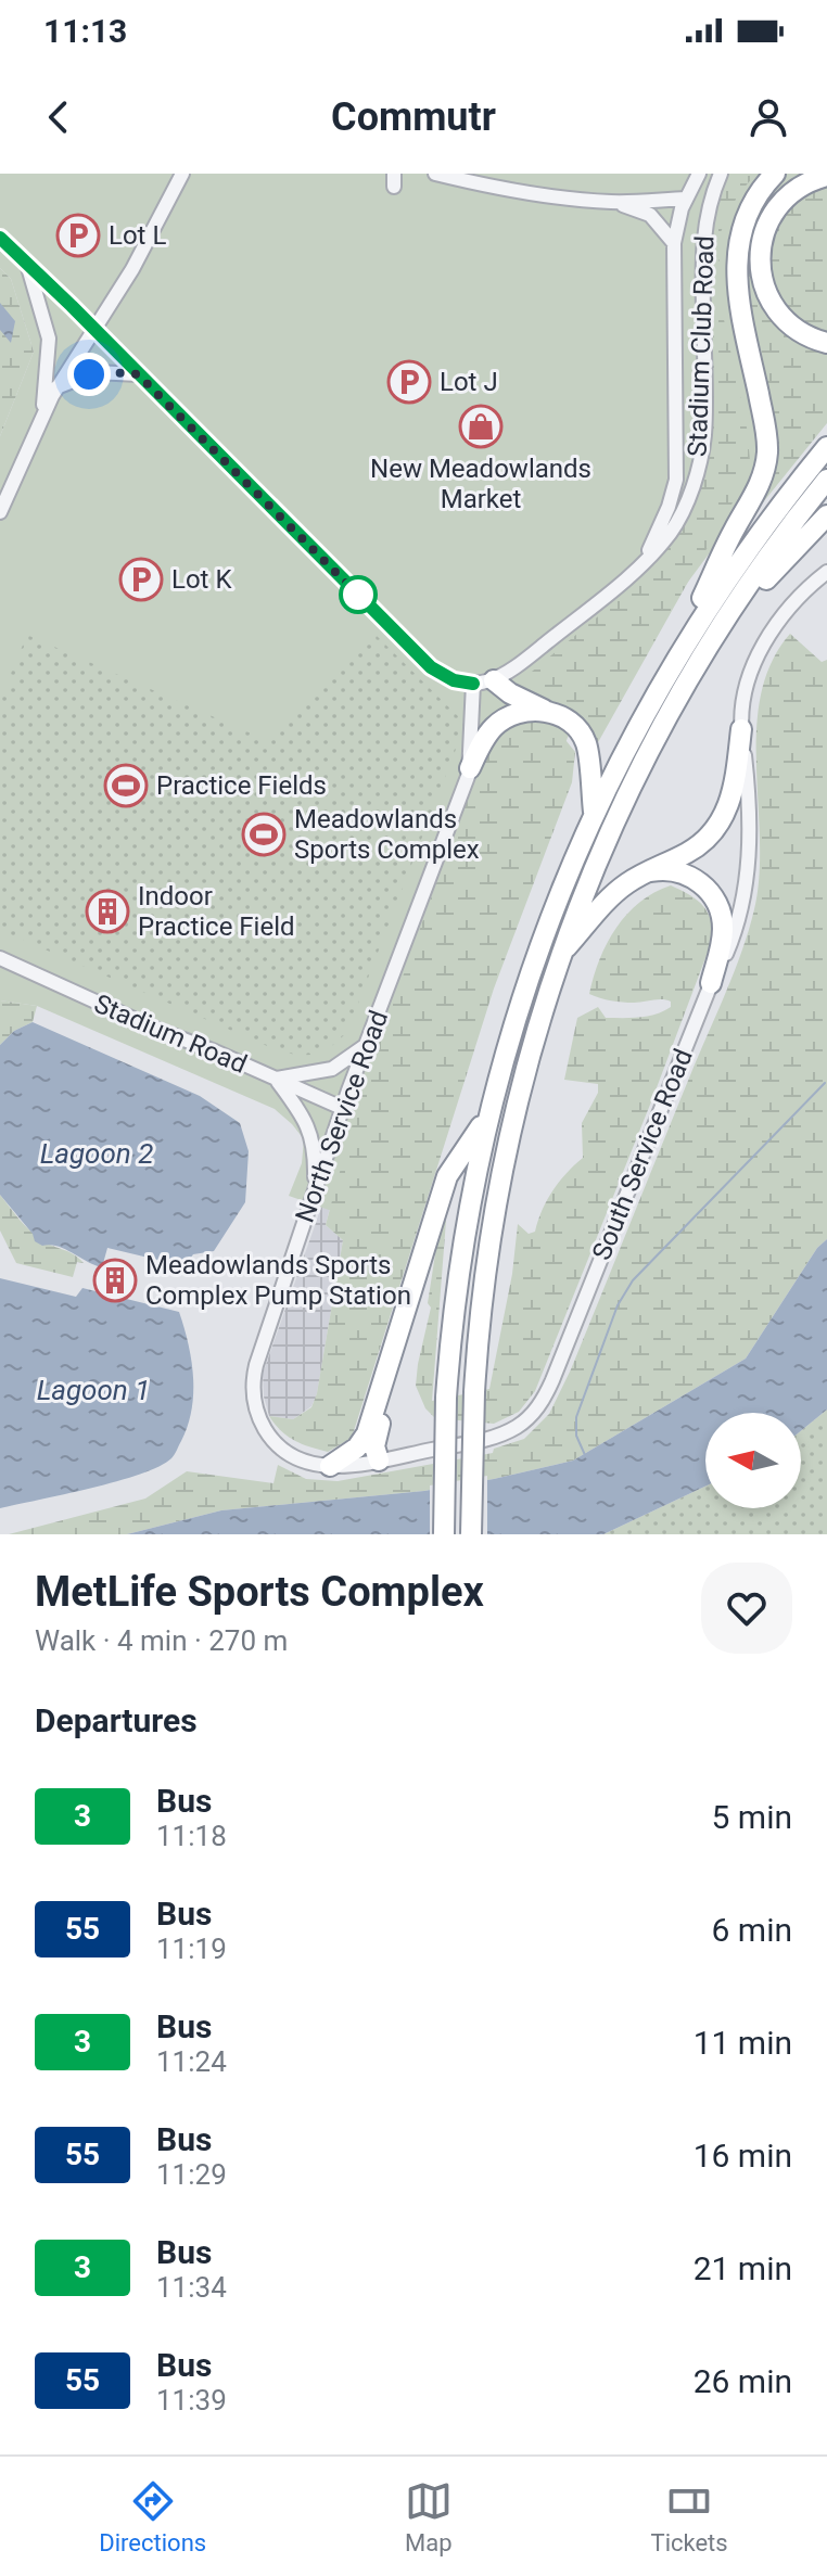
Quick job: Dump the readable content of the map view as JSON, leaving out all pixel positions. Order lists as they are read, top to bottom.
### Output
{
  "streets": {
    "street": [
      "Stadium Club Road",
      "Stadium Road",
      "North Service Road",
      "South Service Road"
    ]
  },
  "crossings": [
    ["Stadium Club Road", "North Service Road"],
    ["Stadium Road", "North Service Road"],
    ["North Service Road", "South Service Road"]
  ],
  "water": ["Lagoon 2", "Lagoon 1"],
  "places": {
    "parking": ["Lot L", "Lot J", "Lot K"],
    "shop": ["New Meadowlands Market"],
    "sports": ["Practice Fields", "Meadowlands Sports Complex"],
    "building": ["Indoor Practice Field", "Meadowlands Sports Complex Pump Station"]
  },
  "lines": ["bus line 3"],
  "north": "left",
  "page": {
    "status": "11:13",
    "header": "Commutr",
    "heading": [
      ["MetLife Sports Complex", "Walk · 4 min · 270 m"],
      "Departures"
    ],
    "list": [
      {
        "mark": "3",
        "name": "Bus",
        "note": "11:18",
        "value": "5 min"
      },
      {
        "mark": "55",
        "name": "Bus",
        "note": "11:19",
        "value": "6 min"
      },
      {
        "mark": "3",
        "name": "Bus",
        "note": "11:24",
        "value": "11 min"
      },
      {
        "mark": "55",
        "name": "Bus",
        "note": "11:29",
        "value": "16 min"
      },
      {
        "mark": "3",
        "name": "Bus",
        "note": "11:34",
        "value": "21 min"
      },
      {
        "mark": "55",
        "name": "Bus",
        "note": "11:39",
        "value": "26 min"
      }
    ],
    "tabs": ["Directions", "Map", "Tickets"]
  }
}
